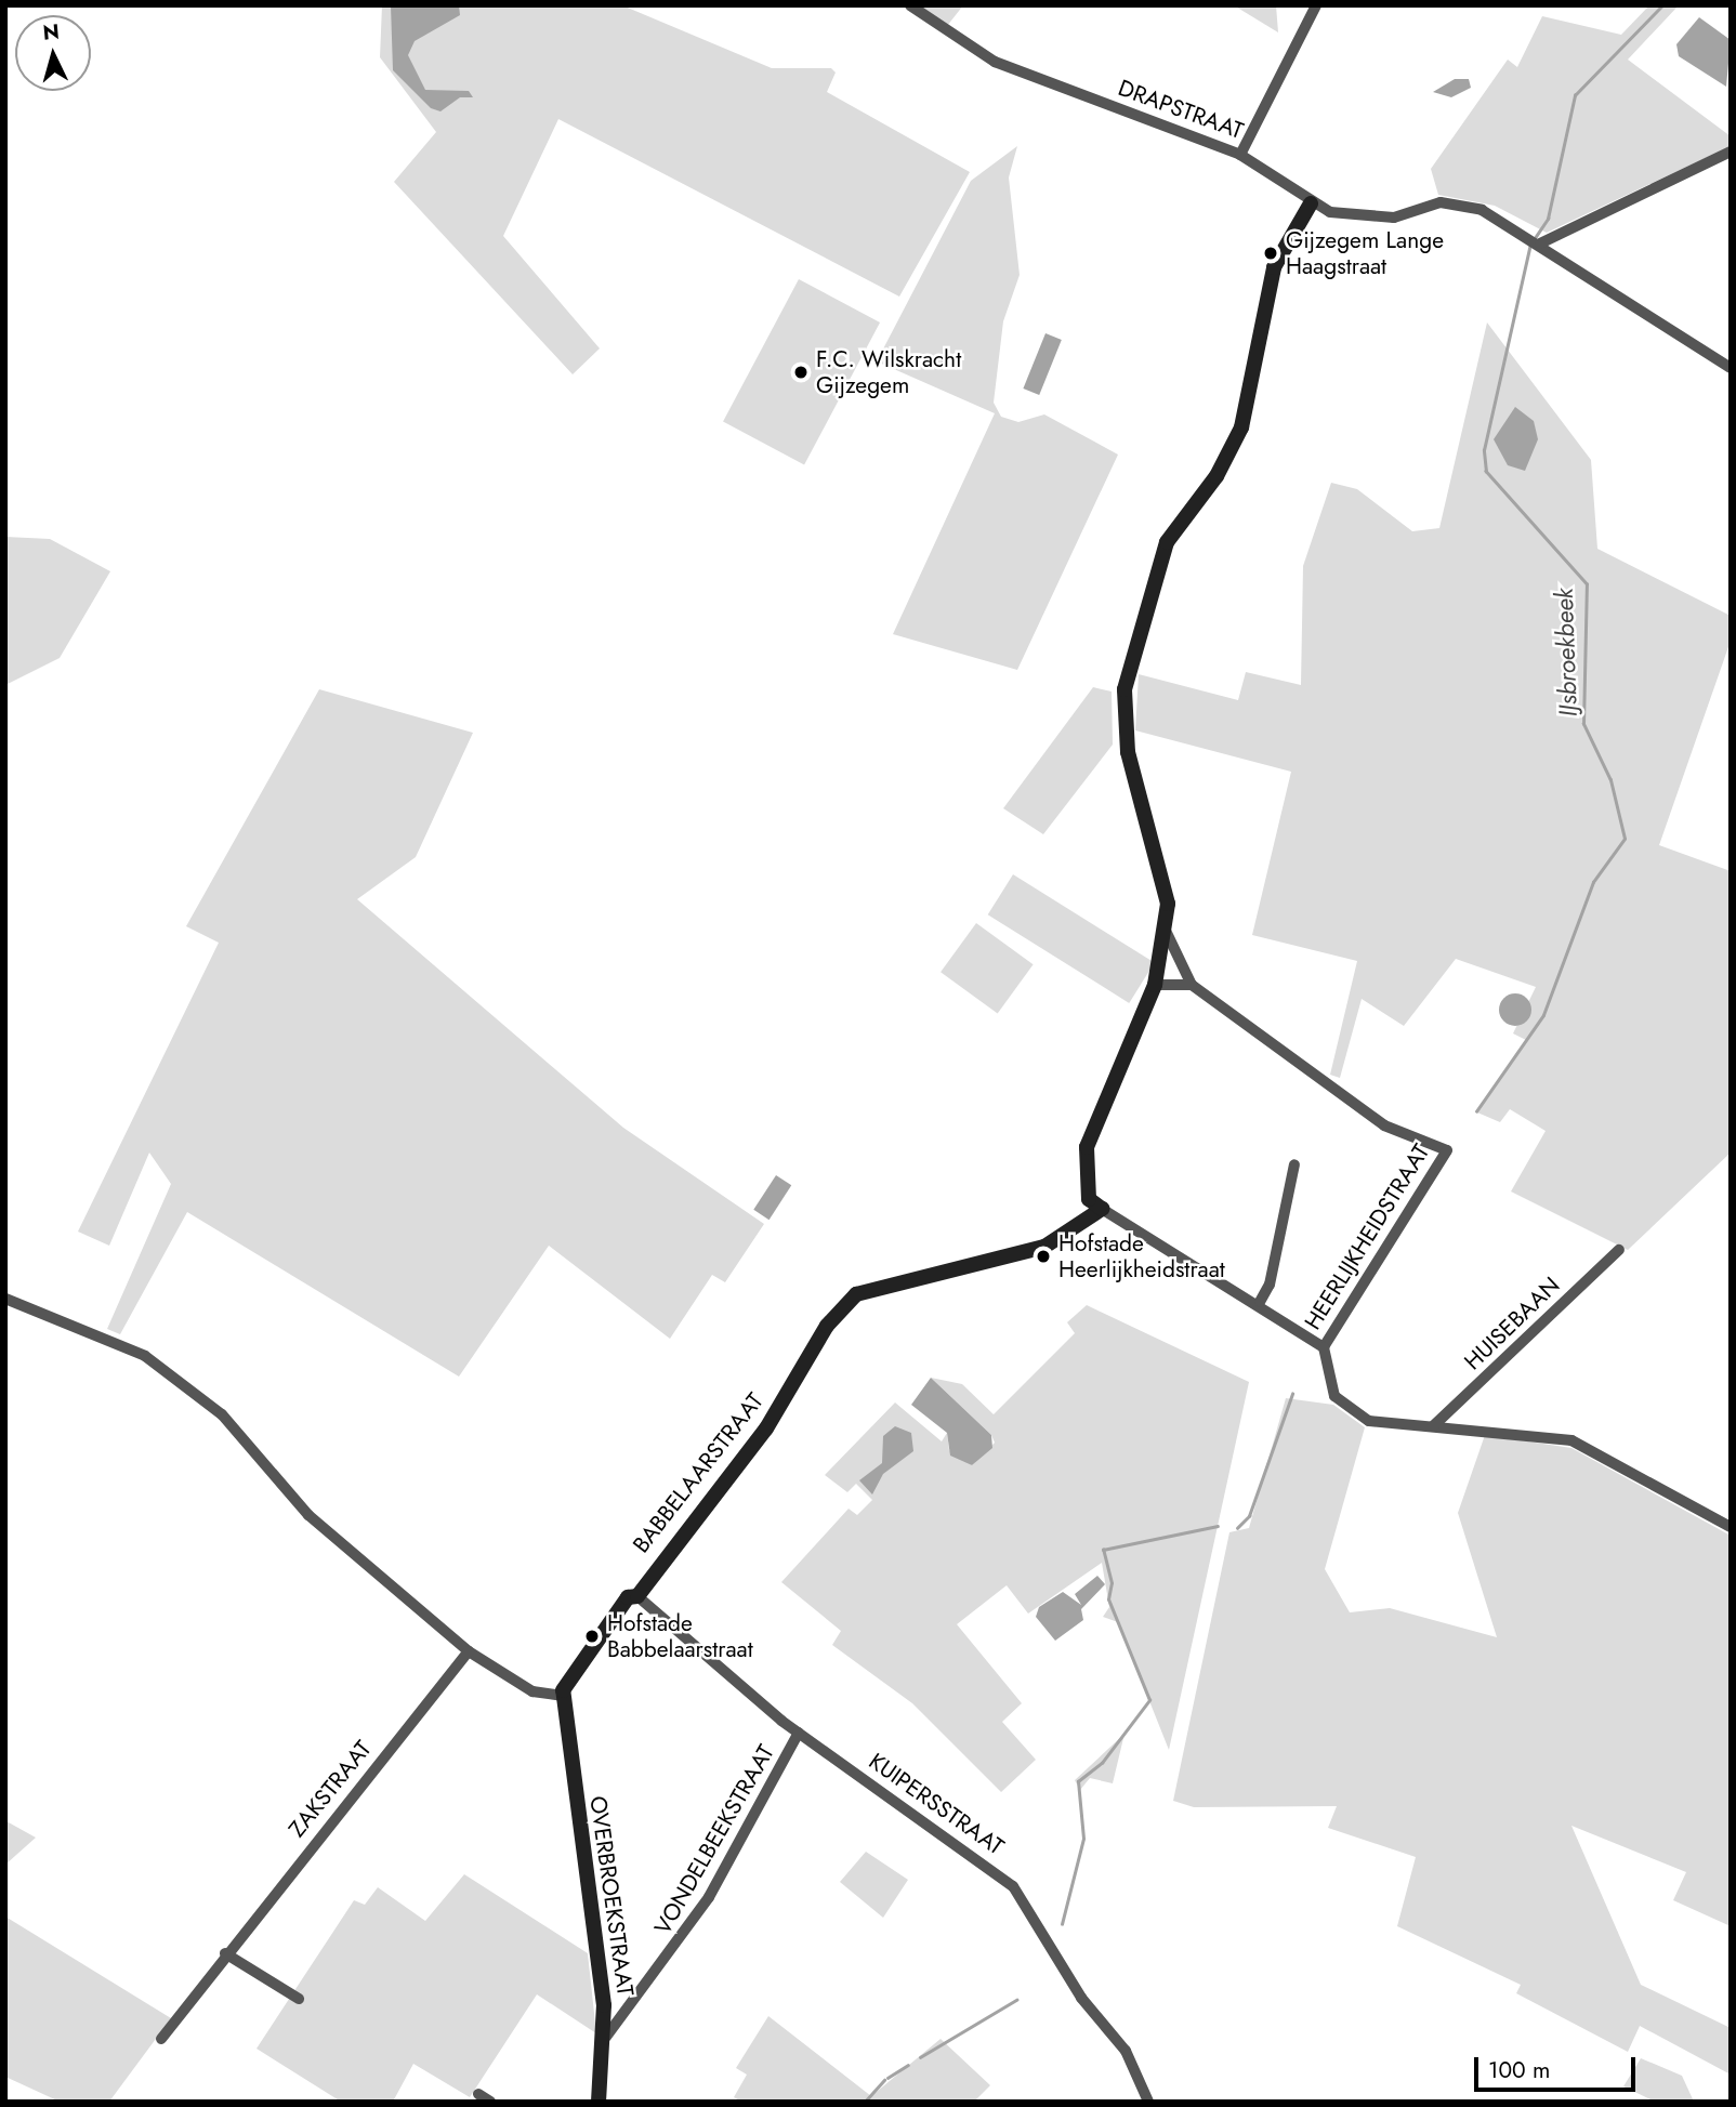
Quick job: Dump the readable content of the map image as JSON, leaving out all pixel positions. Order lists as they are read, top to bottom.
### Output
{
  "streets": {
    "street": [
      "DRAPSTRAAT",
      "HEERLIJKHEIDSTRAAT",
      "HUISEBAAN",
      "BABBELAARSTRAAT",
      "ZAKSTRAAT",
      "KUIPERSSTRAAT",
      "VONDELBEEKSTRAAT",
      "OVERBROEKSTRAAT"
    ]
  },
  "crossings": [
    ["HEERLIJKHEIDSTRAAT", "BABBELAARSTRAAT"],
    ["BABBELAARSTRAAT", "KUIPERSSTRAAT"],
    ["BABBELAARSTRAAT", "OVERBROEKSTRAAT"],
    ["KUIPERSSTRAAT", "VONDELBEEKSTRAAT"],
    ["VONDELBEEKSTRAAT", "OVERBROEKSTRAAT"]
  ],
  "water": ["IJsbroekbeek"],
  "places": [
    "Gijzegem Lange Haagstraat",
    "F.C. Wilskracht Gijzegem",
    "Hofstade Heerlijkheidstraat",
    "Hofstade Babbelaarstraat"
  ],
  "scale_bar": "100 m",
  "north": "top"
}
